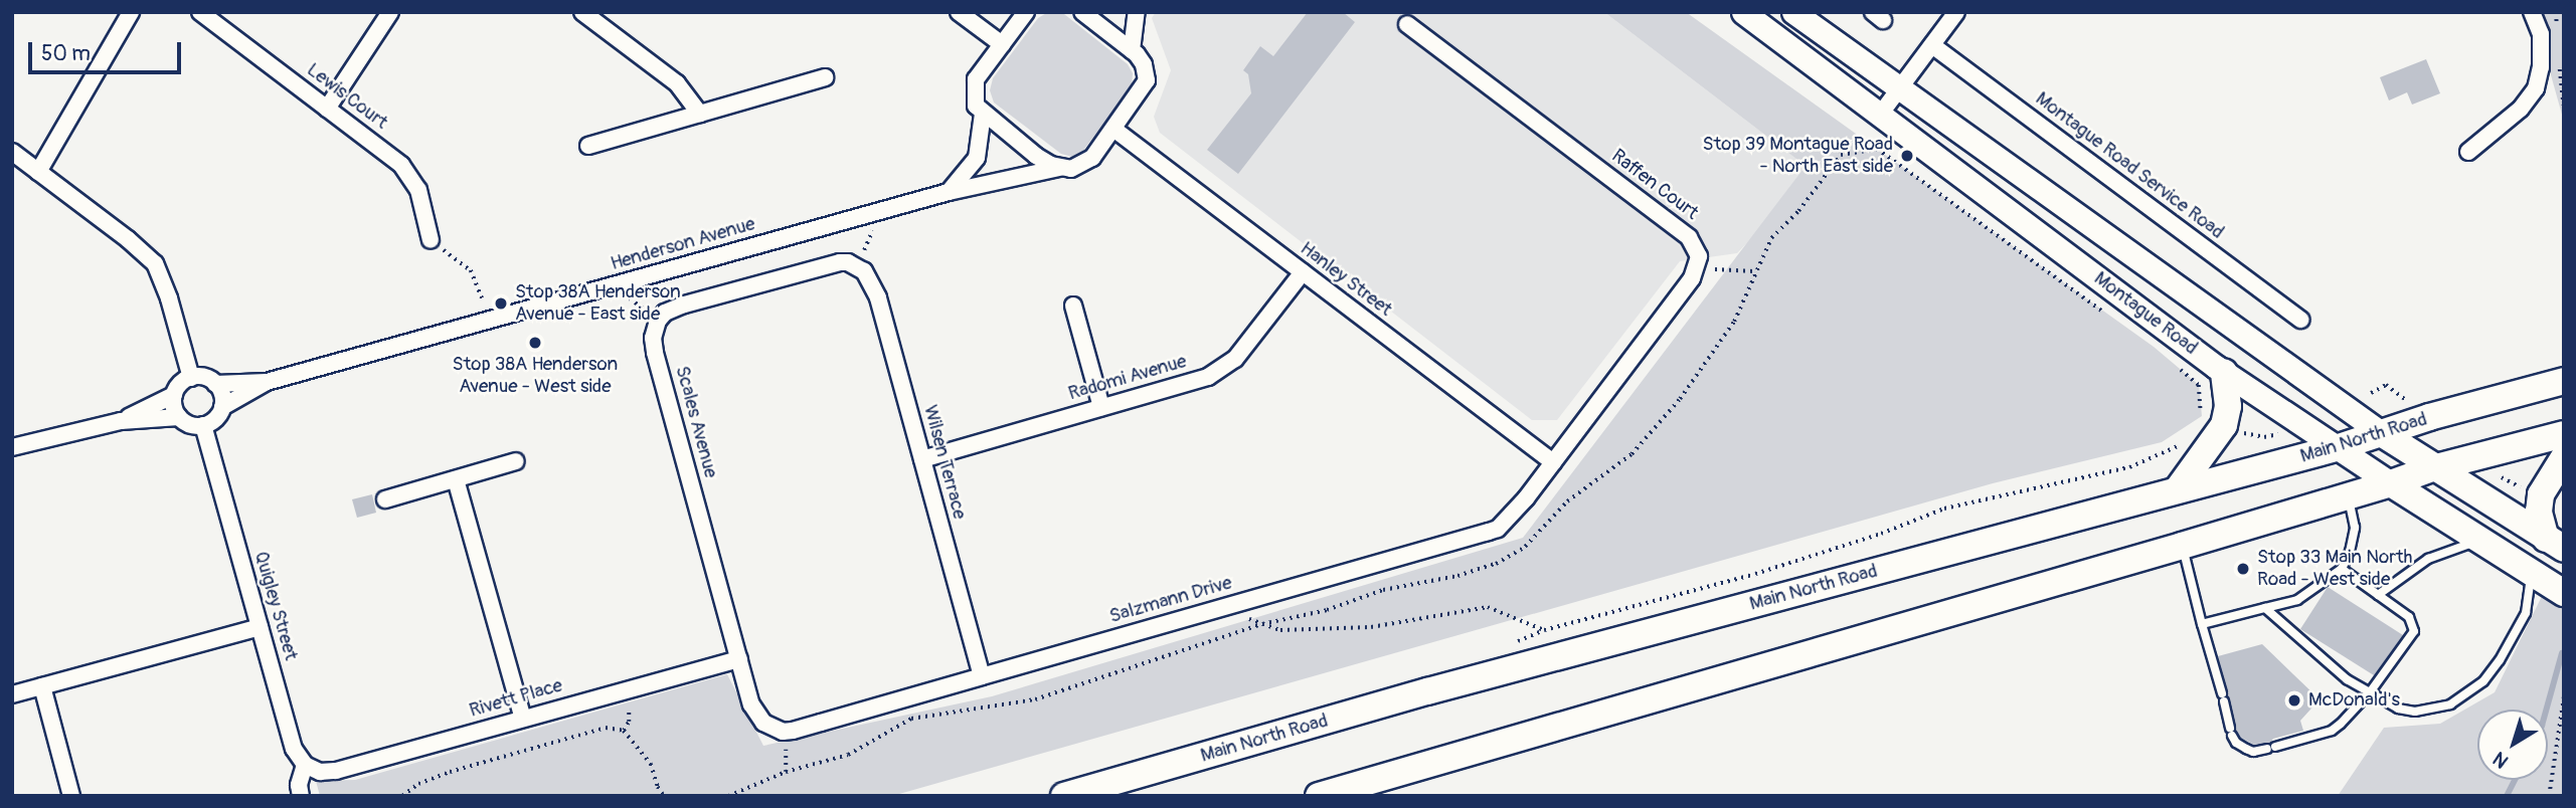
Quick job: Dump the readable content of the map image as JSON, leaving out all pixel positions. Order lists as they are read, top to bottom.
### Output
{
  "streets": {
    "main road": ["Montague Road", "Main North Road"],
    "street": [
      "Lewis Court",
      "Montague Road Service Road",
      "Raffen Court",
      "Henderson Avenue",
      "Hanley Street",
      "Radomi Avenue",
      "Scales Avenue",
      "Wilsen Terrace",
      "Salzmann Drive",
      "Quigley Street",
      "Rivett Place"
    ]
  },
  "crossings": [
    ["Raffen Court", "Hanley Street"],
    ["Raffen Court", "Salzmann Drive"],
    ["Henderson Avenue", "Hanley Street"],
    ["Henderson Avenue", "Quigley Street"],
    ["Hanley Street", "Radomi Avenue"],
    ["Hanley Street", "Salzmann Drive"],
    ["Montague Road", "Main North Road"],
    ["Radomi Avenue", "Wilsen Terrace"],
    ["Scales Avenue", "Wilsen Terrace"],
    ["Scales Avenue", "Salzmann Drive"],
    ["Scales Avenue", "Rivett Place"],
    ["Wilsen Terrace", "Salzmann Drive"],
    ["Quigley Street", "Rivett Place"]
  ],
  "places": [
    "Stop 39 Montague Road - North East side",
    "Stop 38A Henderson Avenue - East side",
    "Stop 38A Henderson Avenue - West side",
    "Stop 33 Main North Road - West side",
    "McDonald's"
  ],
  "scale_bar": "50 m",
  "north": "bottom left"
}
